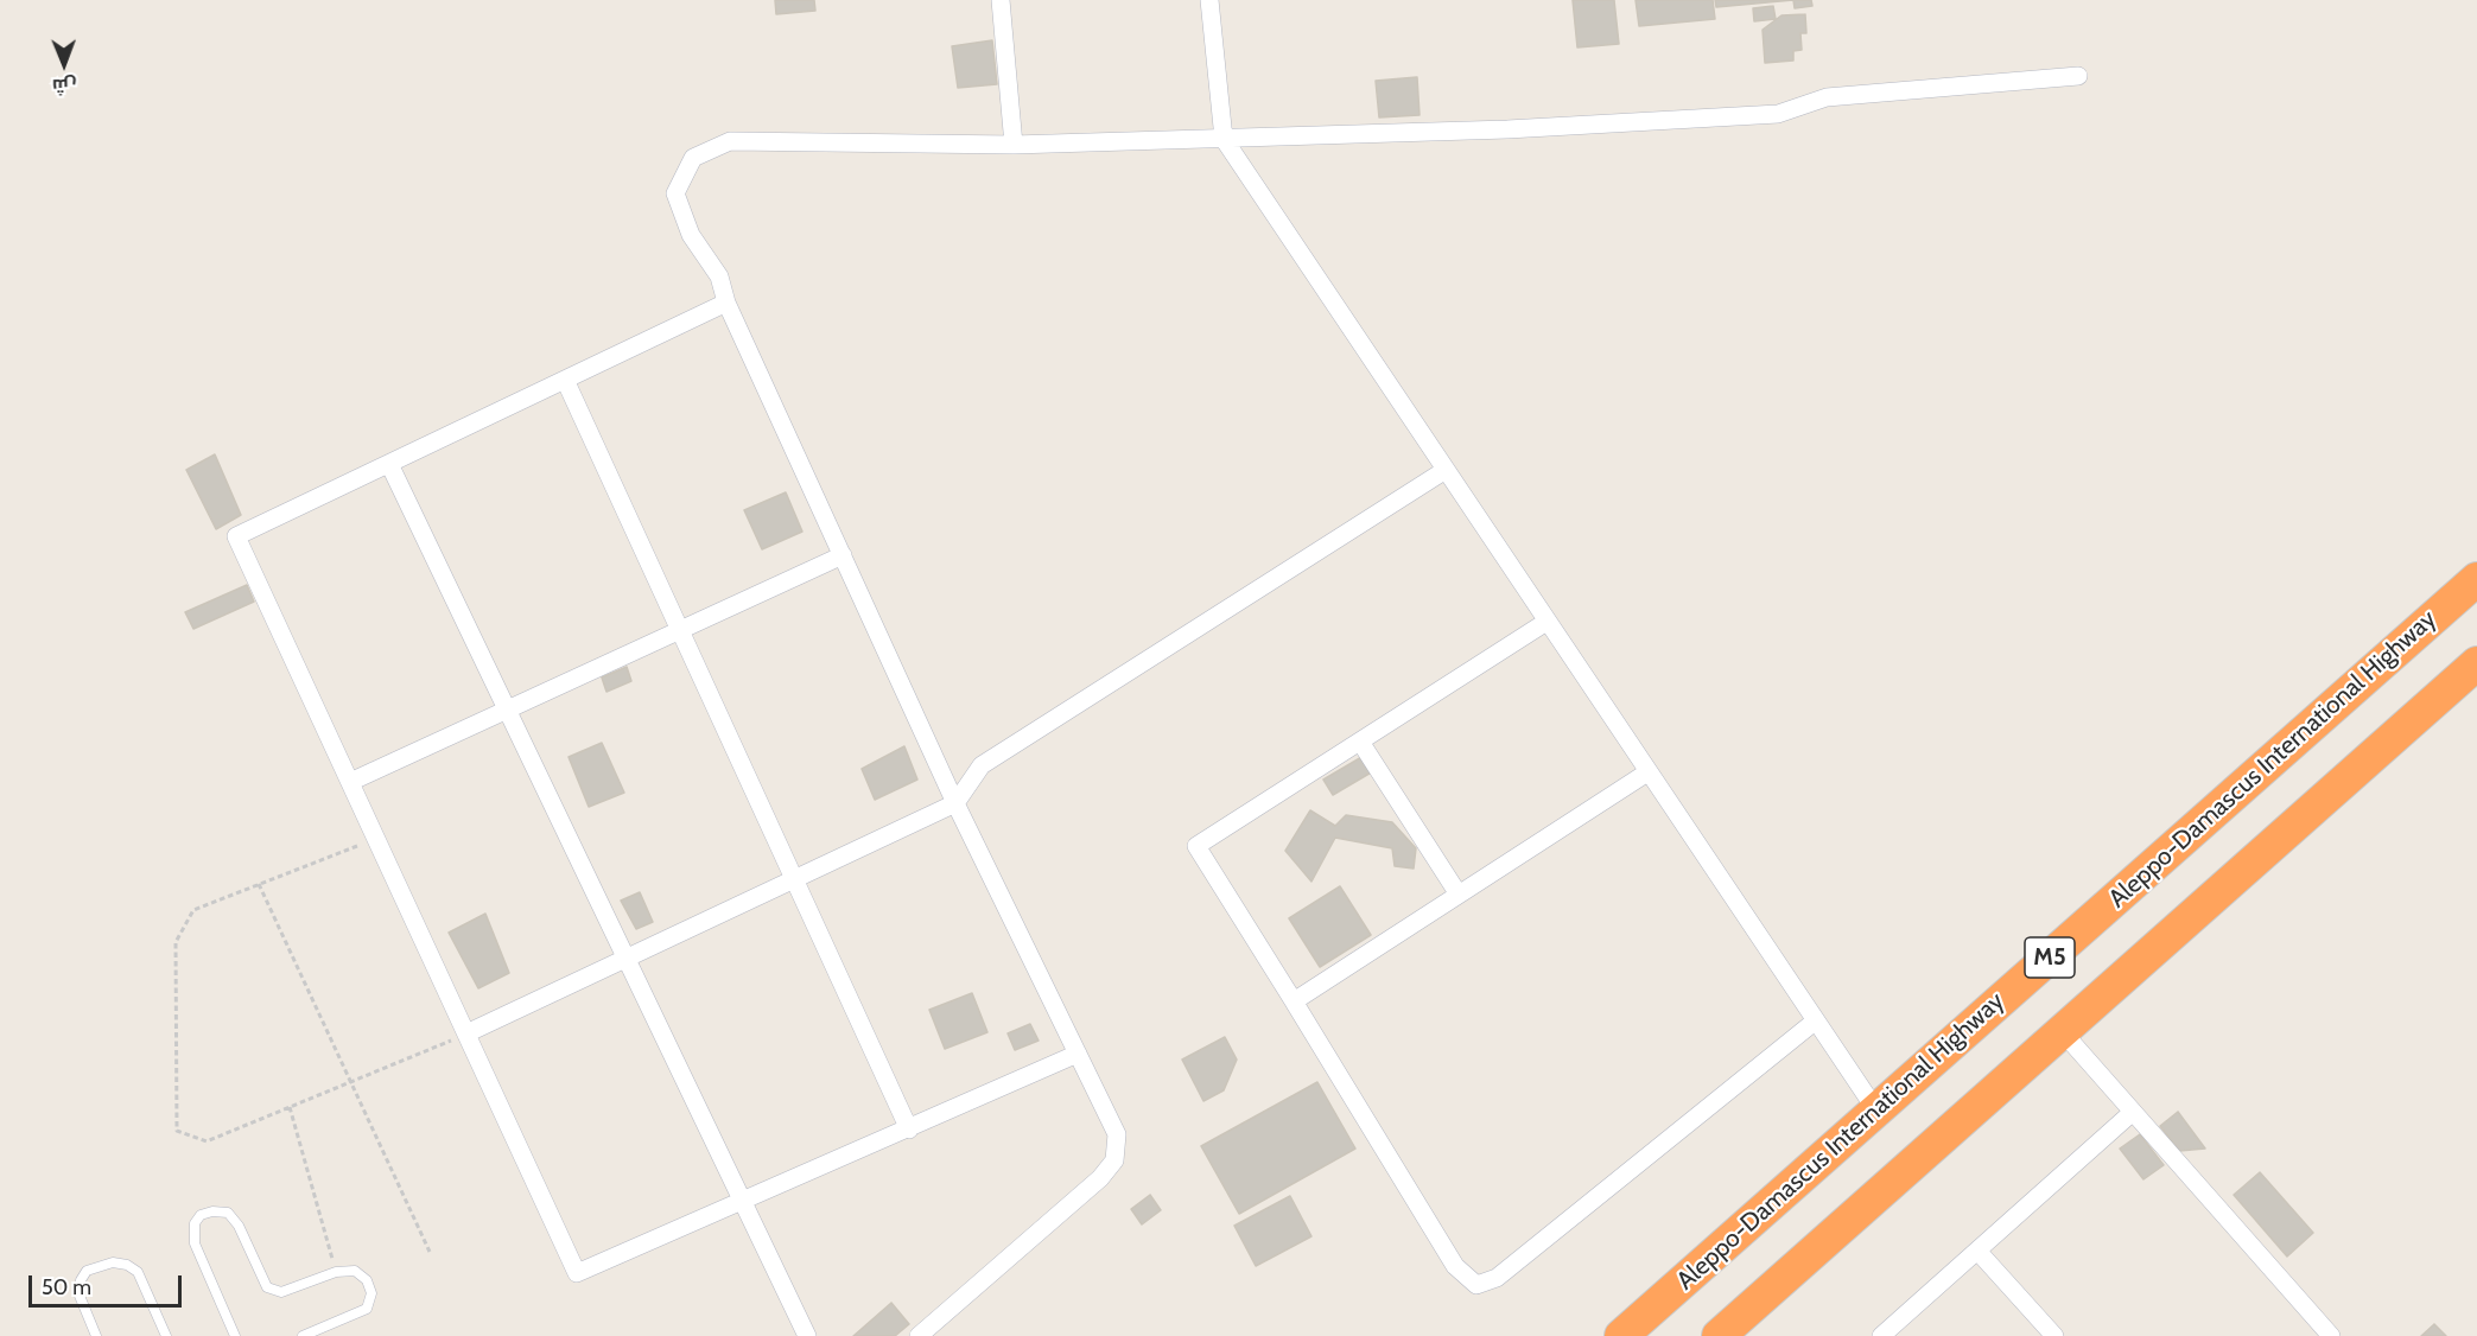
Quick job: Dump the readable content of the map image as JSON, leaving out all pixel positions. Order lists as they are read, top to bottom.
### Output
{
  "streets": {
    "highway": ["Aleppo-Damascus International Highway", "M5"]
  },
  "scale_bar": "50 m",
  "north": "bottom"
}
